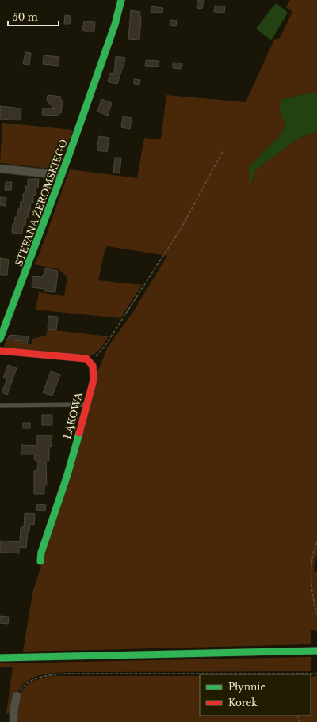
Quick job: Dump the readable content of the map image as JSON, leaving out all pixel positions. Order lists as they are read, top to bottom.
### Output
{
  "streets": {
    "street": ["STEFANA ŻEROMSKIEGO", "ŁĄKOWA"]
  },
  "legend": ["Płynnie", "Korek"],
  "scale_bar": "50 m"
}
